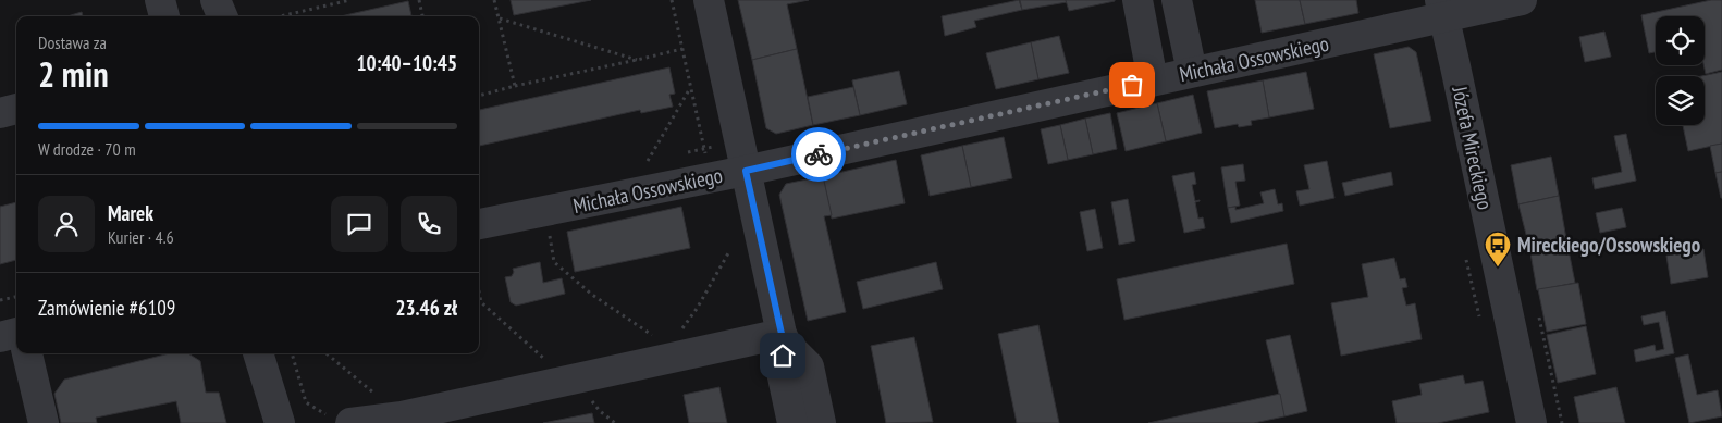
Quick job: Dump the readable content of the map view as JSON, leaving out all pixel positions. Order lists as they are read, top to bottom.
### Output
{
  "streets": {
    "street": ["Michała Ossowskiego", "Józefa Mireckiego"]
  },
  "crossings": [
    ["Michała Ossowskiego", "Józefa Mireckiego"]
  ],
  "places": {
    "bus stop": ["Mireckiego/Ossowskiego"]
  },
  "page": {
    "heading": ["2 min", "Dostawa za", "10:40–10:45"],
    "panel": [
      "Marek",
      "Kurier · 4.6",
      "Zamówienie #6109",
      "23.46 zł"
    ],
    "bar": "W drodze · 70 m"
  }
}
